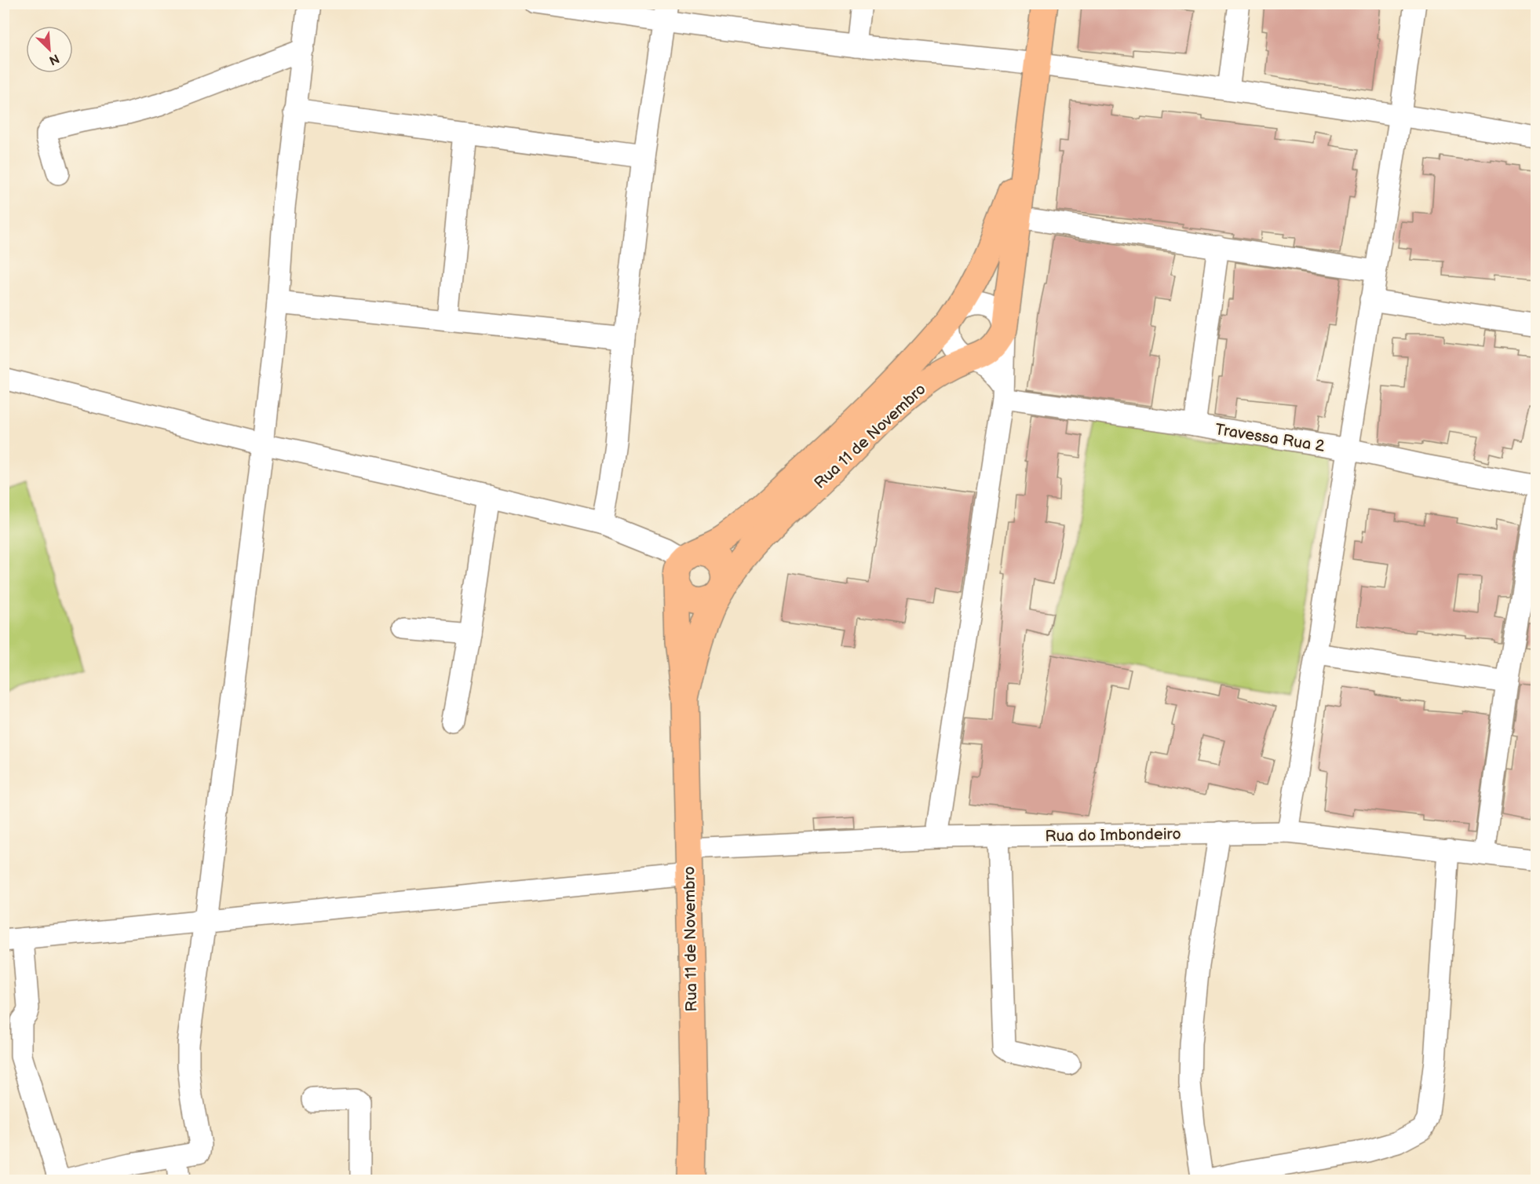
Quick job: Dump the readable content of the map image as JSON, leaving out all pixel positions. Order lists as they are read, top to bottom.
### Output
{
  "streets": {
    "main road": ["Rua 11 de Novembro"],
    "street": ["Travessa Rua 2", "Rua do Imbondeiro"]
  },
  "crossings": [
    ["Rua 11 de Novembro", "Rua do Imbondeiro"]
  ],
  "north": "bottom right"
}
